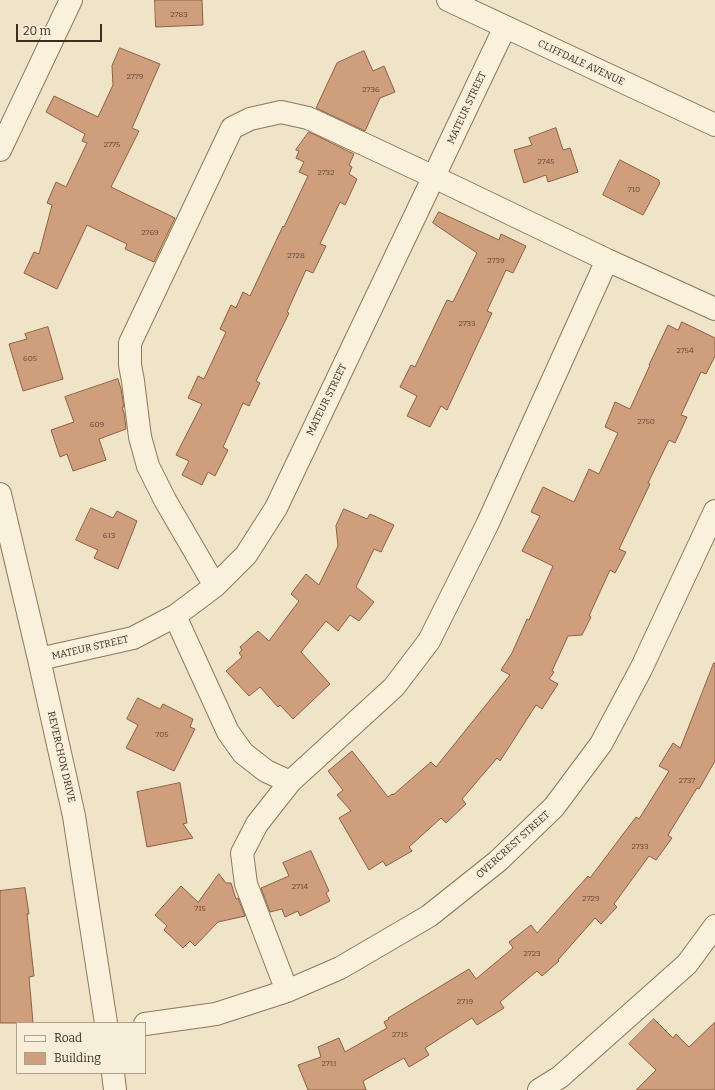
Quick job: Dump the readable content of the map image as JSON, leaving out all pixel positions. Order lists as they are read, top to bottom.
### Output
{
  "streets": {
    "street": [
      "CLIFFDALE AVENUE",
      "MATEUR STREET",
      "REVERCHON DRIVE",
      "OVERCREST STREET"
    ]
  },
  "crossings": [
    ["CLIFFDALE AVENUE", "MATEUR STREET"],
    ["MATEUR STREET", "REVERCHON DRIVE"]
  ],
  "house_numbers": [
    "2783",
    "2779",
    "2736",
    "2775",
    "2745",
    "2732",
    "710",
    "2769",
    "2728",
    "2739",
    "2733",
    "2754",
    "605",
    "2750",
    "609",
    "613",
    "705",
    "2737",
    "2733",
    "2714",
    "2729",
    "715",
    "2723",
    "2719",
    "2715",
    "2711"
  ],
  "legend": ["Road", "Building"],
  "scale_bar": "20 m"
}
